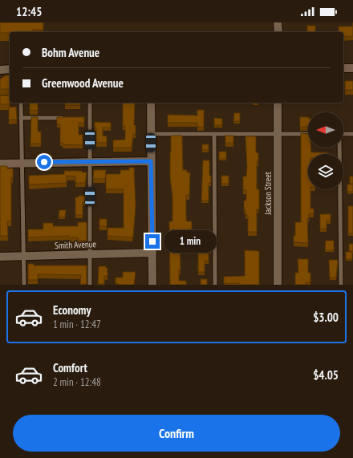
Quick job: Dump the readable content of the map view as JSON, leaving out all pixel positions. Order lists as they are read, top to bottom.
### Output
{
  "streets": {
    "street": ["Jackson Street", "Smith Avenue"]
  },
  "north": "left",
  "page": {
    "status": "12:45",
    "banner": ["Bohm Avenue", "Greenwood Avenue"],
    "bubble": "1 min",
    "list": [
      {
        "name": "Economy",
        "note": "1 min · 12:47",
        "value": "$3.00"
      },
      {
        "name": "Comfort",
        "note": "2 min · 12:48",
        "value": "$4.05"
      }
    ],
    "buttons": "Confirm"
  }
}
